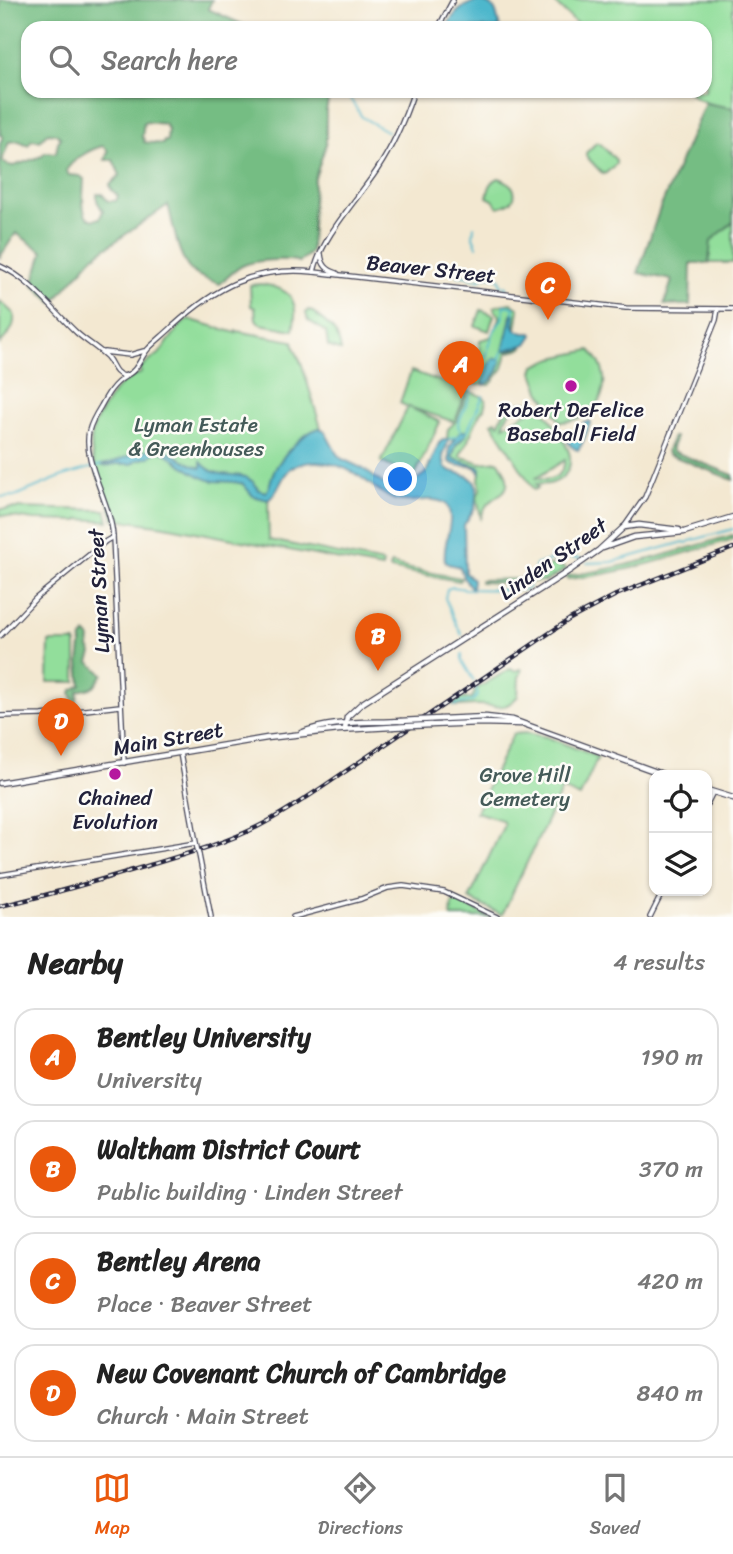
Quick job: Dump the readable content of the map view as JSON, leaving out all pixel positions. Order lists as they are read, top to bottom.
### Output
{
  "streets": {
    "main road": [
      "Beaver Street",
      "Linden Street",
      "Lyman Street",
      "Main Street"
    ]
  },
  "crossings": [
    ["Beaver Street", "Linden Street"],
    ["Beaver Street", "Lyman Street"],
    ["Linden Street", "Main Street"],
    ["Lyman Street", "Main Street"]
  ],
  "parks": ["Lyman Estate & Greenhouses", "Grove Hill Cemetery"],
  "places": ["Robert DeFelice Baseball Field", "Chained Evolution"],
  "page": {
    "search": "Search here",
    "pins": [
      "C",
      "A",
      "B",
      "D"
    ],
    "heading": ["Nearby", "4 results"],
    "list": [
      {
        "mark": "A",
        "name": "Bentley University",
        "note": "University",
        "value": "190 m"
      },
      {
        "mark": "B",
        "name": "Waltham District Court",
        "note": "Public building · Linden Street",
        "value": "370 m"
      },
      {
        "mark": "C",
        "name": "Bentley Arena",
        "note": "Place · Beaver Street",
        "value": "420 m"
      },
      {
        "mark": "D",
        "name": "New Covenant Church of Cambridge",
        "note": "Church · Main Street",
        "value": "840 m"
      }
    ],
    "nav": ["Map", "Directions", "Saved"]
  }
}
